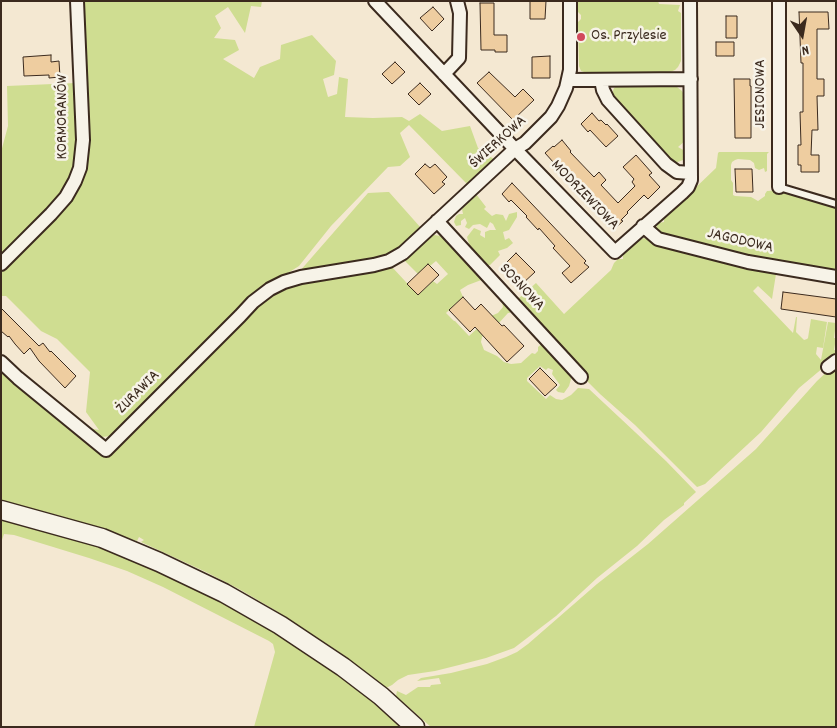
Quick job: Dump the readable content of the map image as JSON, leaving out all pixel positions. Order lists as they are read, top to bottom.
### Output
{
  "streets": {
    "street": [
      "JESIONOWA",
      "KORMORANÓW",
      "ŚWIERKOWA",
      "MODRZEWIOWA",
      "JAGODOWA",
      "SOSNOWA",
      "ŻURAWIA"
    ]
  },
  "crossings": [
    ["ŚWIERKOWA", "MODRZEWIOWA"],
    ["ŚWIERKOWA", "SOSNOWA"],
    ["ŚWIERKOWA", "ŻURAWIA"],
    ["MODRZEWIOWA", "JAGODOWA"]
  ],
  "places": ["Os. Przylesie"],
  "north": "bottom"
}
